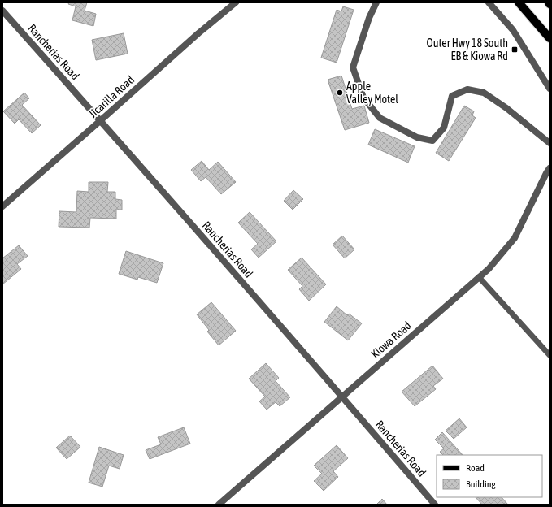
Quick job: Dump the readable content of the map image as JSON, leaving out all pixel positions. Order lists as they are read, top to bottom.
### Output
{
  "streets": {
    "street": ["Rancherias Road", "Jicarilla Road", "Kiowa Road"]
  },
  "crossings": [
    ["Rancherias Road", "Jicarilla Road"],
    ["Rancherias Road", "Kiowa Road"]
  ],
  "places": {
    "transit": ["Outer Hwy 18 South EB & Kiowa Rd"],
    "other": ["Apple Valley Motel"]
  },
  "legend": ["Road", "Building"]
}
